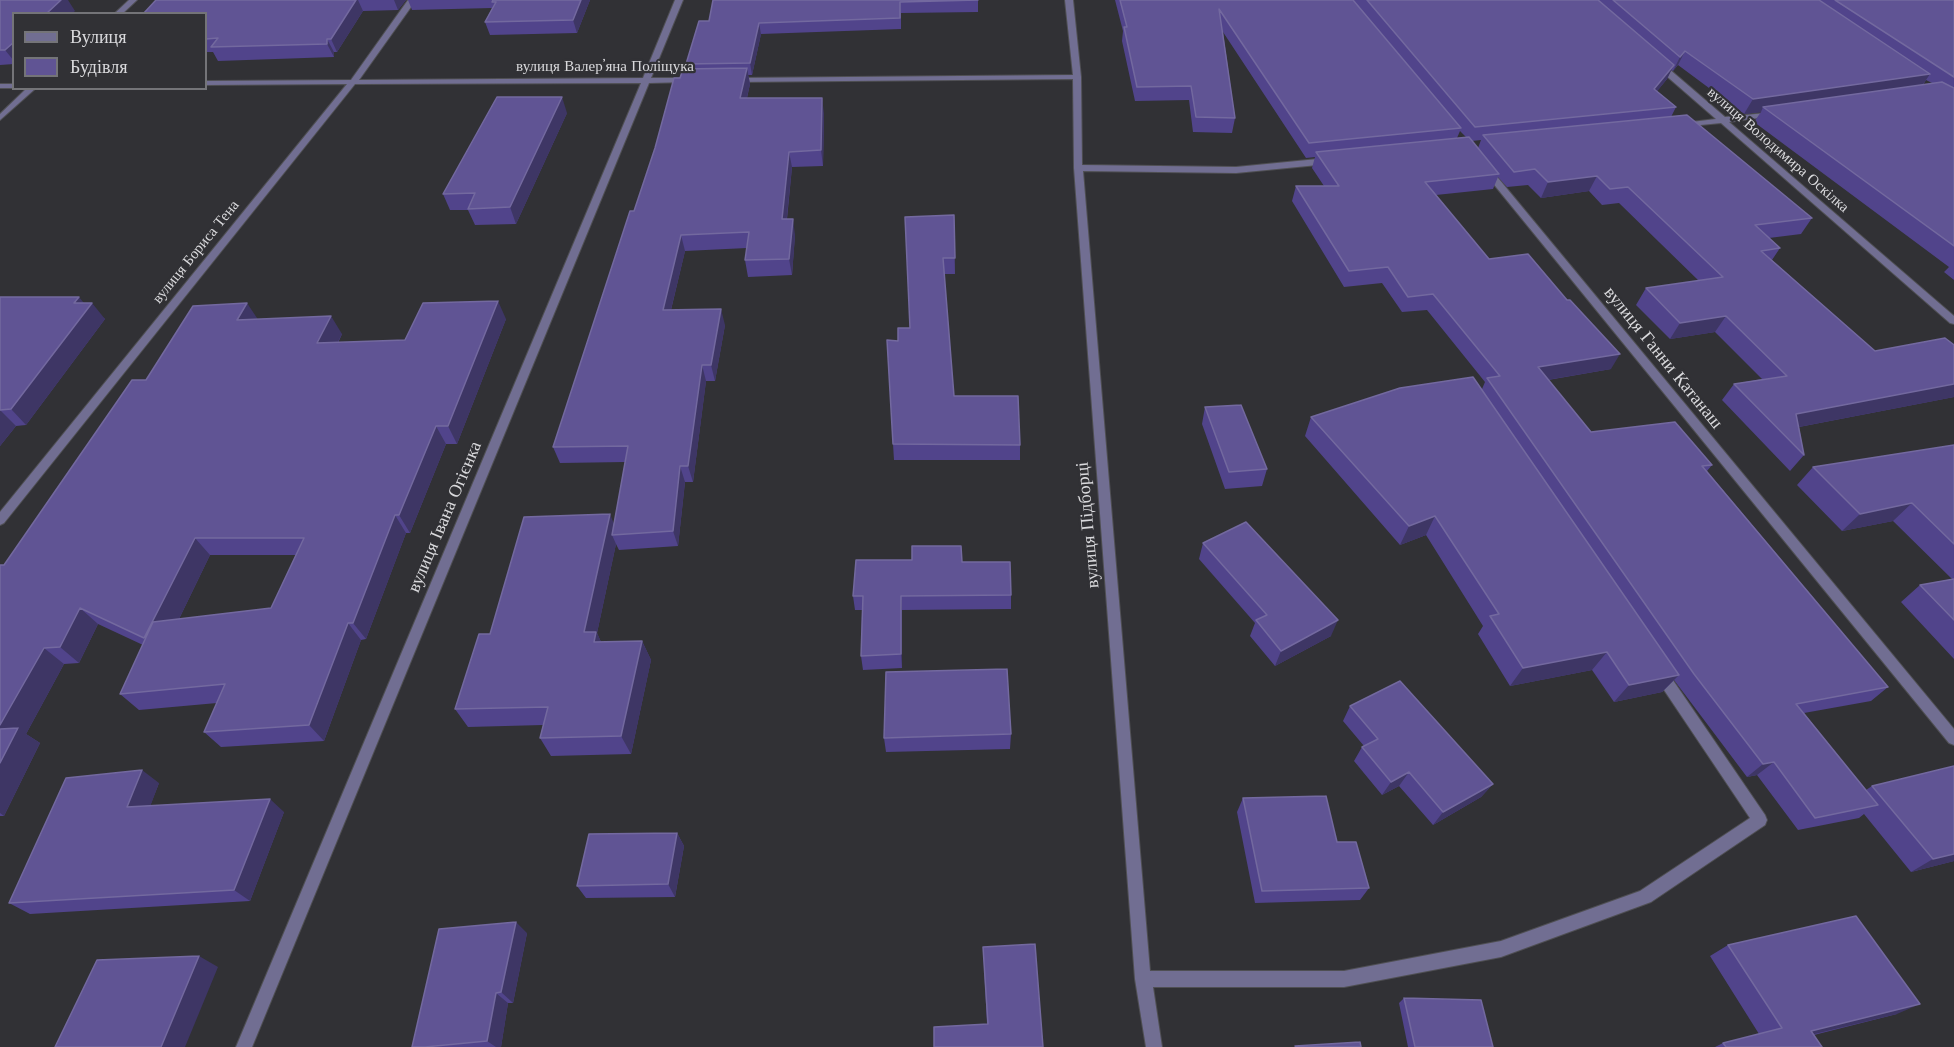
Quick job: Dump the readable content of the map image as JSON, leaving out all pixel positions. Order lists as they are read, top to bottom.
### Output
{
  "streets": {
    "street": [
      "вулиця Валерʼяна Поліщука",
      "вулиця Володимира Оскілка",
      "вулиця Бориса Тена",
      "вулиця Ганни Катанаш",
      "вулиця Івана Огієнка",
      "вулиця Підборці"
    ]
  },
  "crossings": [
    ["вулиця Валерʼяна Поліщука", "вулиця Бориса Тена"],
    ["вулиця Валерʼяна Поліщука", "вулиця Івана Огієнка"],
    ["вулиця Валерʼяна Поліщука", "вулиця Підборці"]
  ],
  "legend": ["Вулиця", "Будівля"]
}
